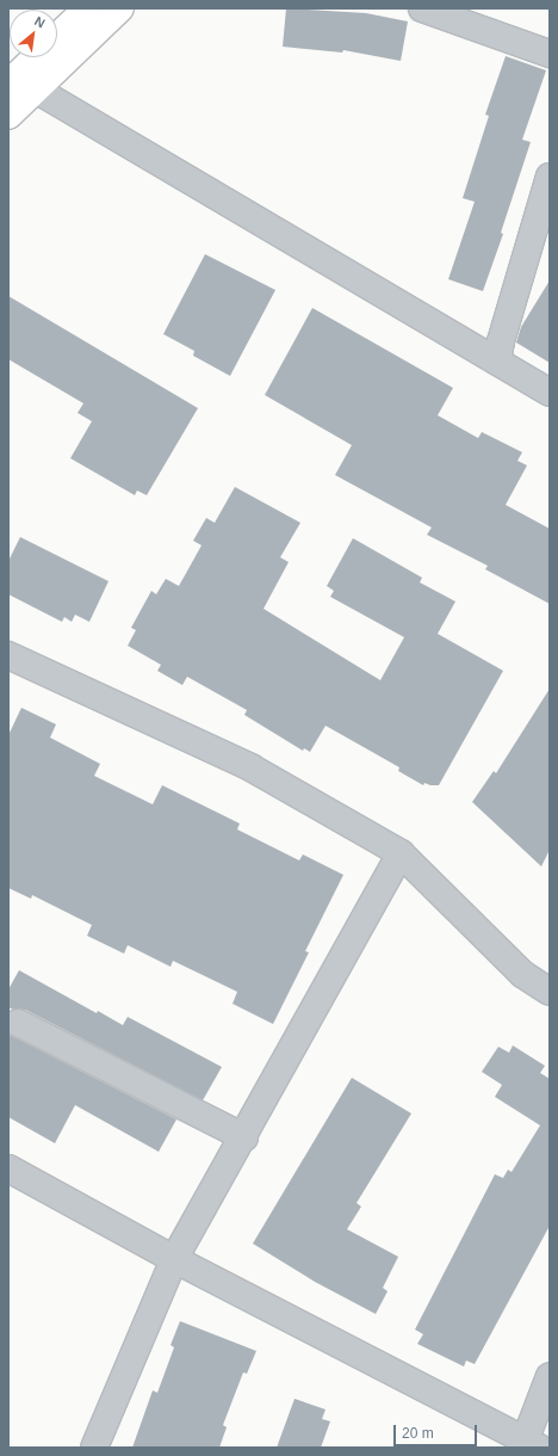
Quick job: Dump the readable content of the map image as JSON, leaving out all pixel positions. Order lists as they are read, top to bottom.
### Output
{
  "scale_bar": "20 m",
  "north": "top right"
}
